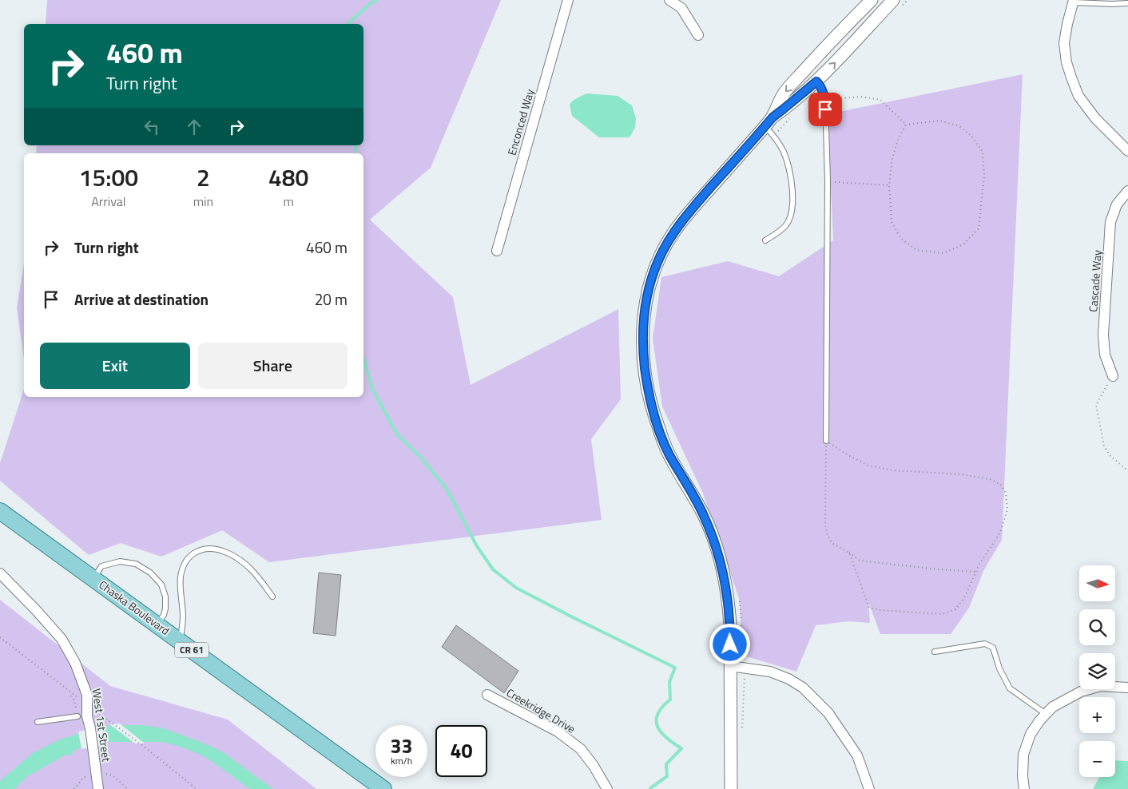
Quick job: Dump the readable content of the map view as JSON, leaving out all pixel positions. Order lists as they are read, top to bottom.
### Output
{
  "streets": {
    "main road": ["Chaska Boulevard", "CR 61"],
    "street": [
      "Enconced Way",
      "Cascade Way",
      "Creekridge Drive",
      "West 1st Street"
    ]
  },
  "north": "right",
  "page": {
    "turn": ["460 m", "Turn right"],
    "eta": [
      "15:00",
      "Arrival",
      "2",
      "min",
      "480",
      "m"
    ],
    "list": [
      {
        "name": "Turn right",
        "value": "460 m"
      },
      {
        "name": "Arrive at destination",
        "value": "20 m"
      }
    ],
    "buttons": ["Exit", "Share"],
    "map_buttons": ["+", "−"],
    "speed": "33 km/h",
    "limit": "40"
  }
}
